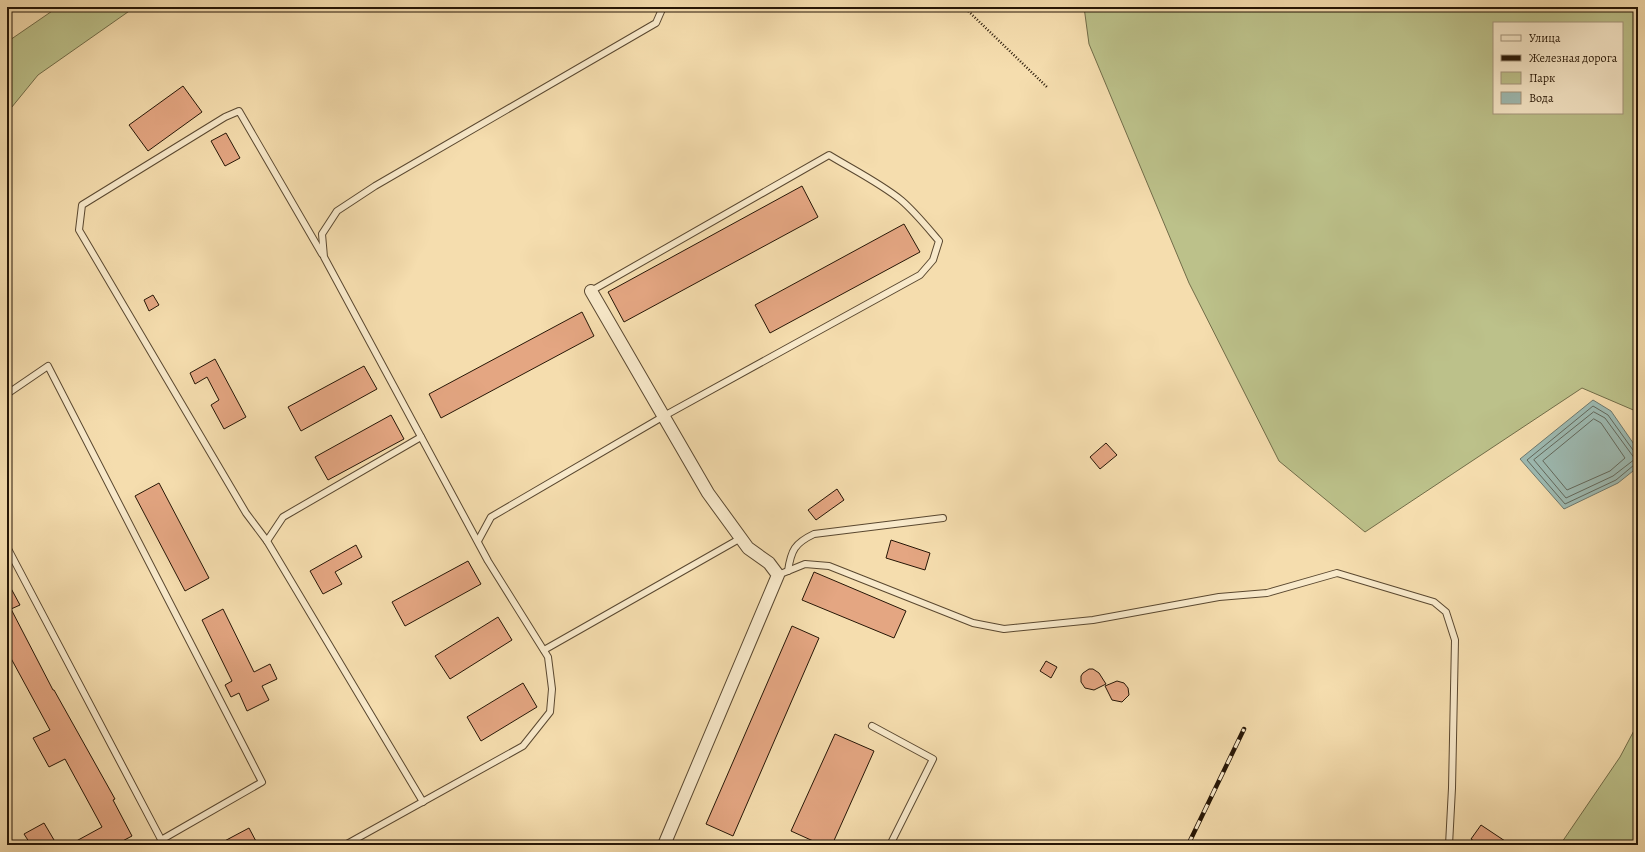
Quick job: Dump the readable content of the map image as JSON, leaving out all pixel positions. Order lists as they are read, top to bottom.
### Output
{
  "legend": [
    "Улица",
    "Железная дорога",
    "Парк",
    "Вода"
  ]
}
